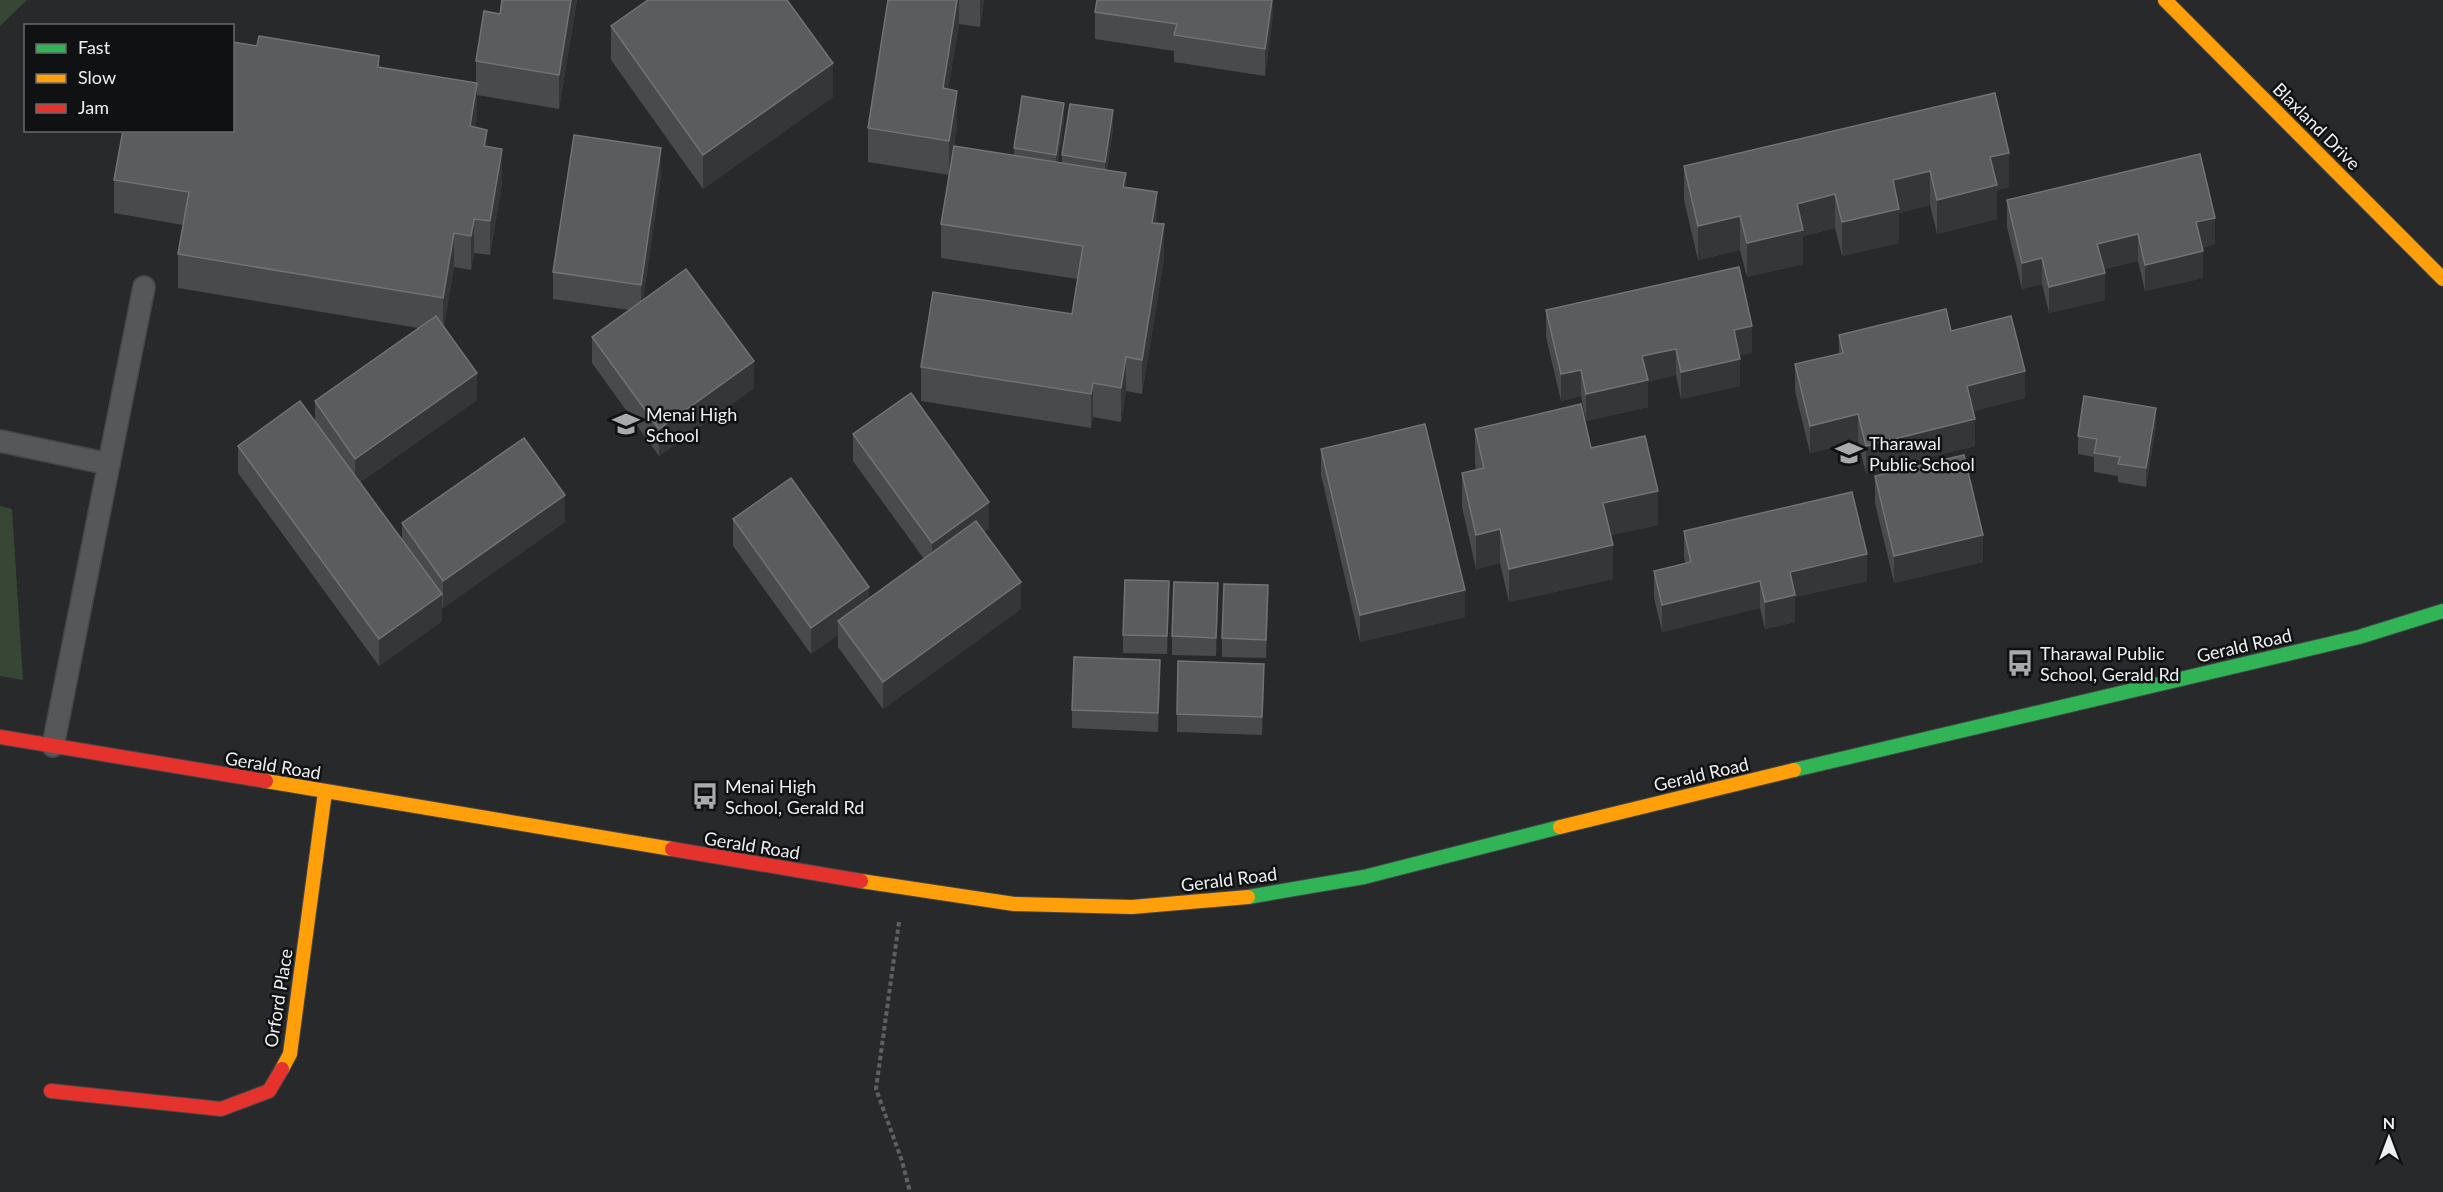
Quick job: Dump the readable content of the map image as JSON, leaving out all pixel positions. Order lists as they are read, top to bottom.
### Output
{
  "streets": {
    "street": ["Blaxland Drive", "Gerald Road", "Orford Place"]
  },
  "crossings": [
    ["Gerald Road", "Orford Place"]
  ],
  "places": {
    "school or university": ["Menai High School", "Tharawal Public School"],
    "bus stop": ["Tharawal Public School, Gerald Rd", "Menai High School, Gerald Rd"]
  },
  "legend": ["Fast", "Slow", "Jam"],
  "north": "top"
}
